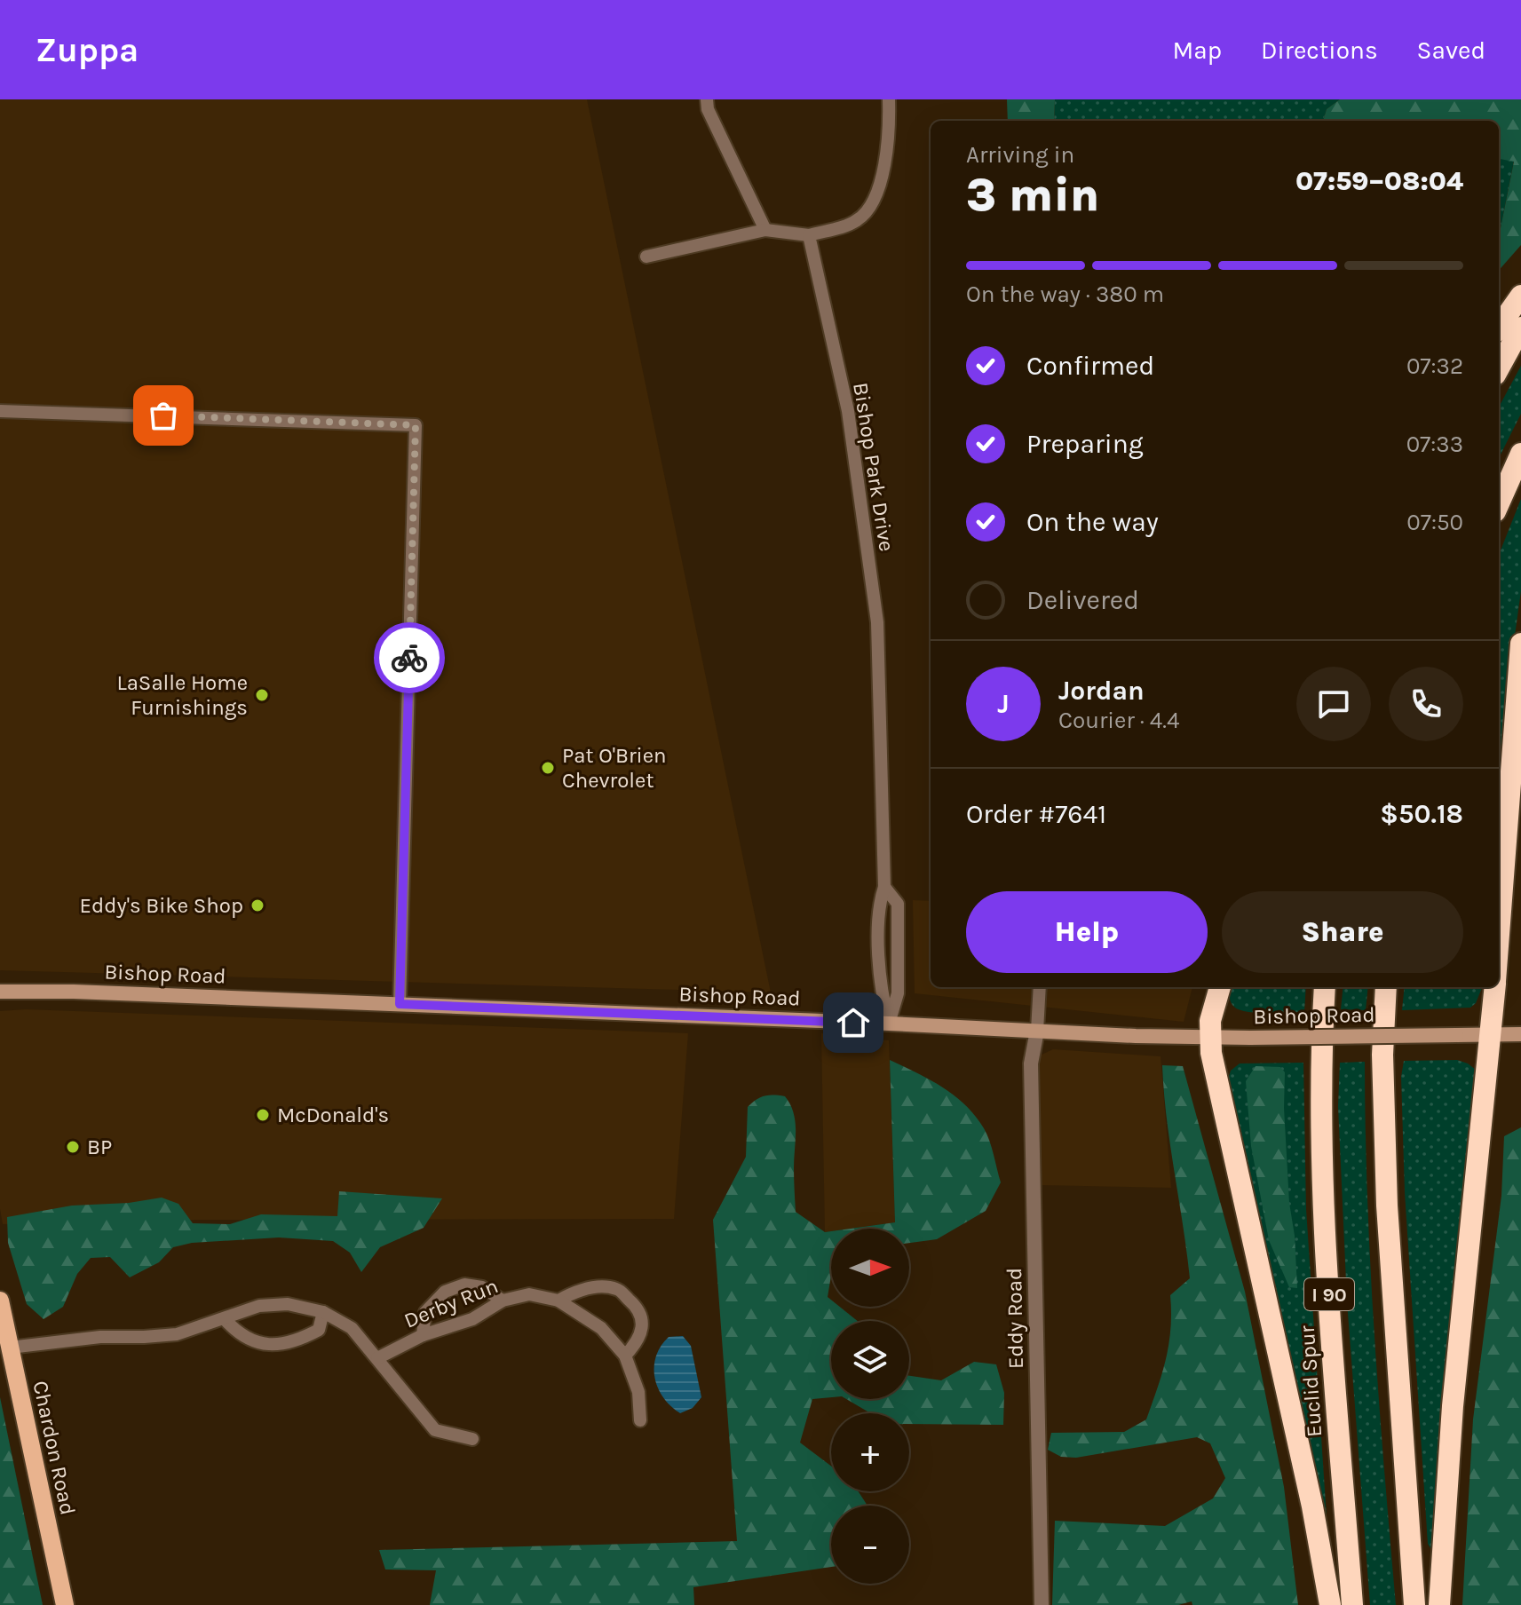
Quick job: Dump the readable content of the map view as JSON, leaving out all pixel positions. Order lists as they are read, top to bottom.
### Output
{
  "streets": {
    "highway": ["I 90", "Euclid Spur"],
    "main road": ["Bishop Road", "Chardon Road"],
    "street": ["Bishop Park Drive", "Derby Run", "Eddy Road"]
  },
  "crossings": [
    ["Bishop Park Drive", "Bishop Road"],
    ["Bishop Road", "Eddy Road"]
  ],
  "places": [
    "LaSalle Home Furnishings",
    "Pat O'Brien Chevrolet",
    "Eddy's Bike Shop",
    "McDonald's",
    "BP"
  ],
  "north": "right",
  "page": {
    "header": "Zuppa",
    "nav": ["Map", "Directions", "Saved"],
    "heading": ["3 min", "Arriving in", "07:59–08:04"],
    "panel": [
      "Jordan",
      "Courier · 4.4",
      "Order #7641",
      "$50.18"
    ],
    "bar": "On the way · 380 m",
    "list": [
      ["Confirmed", "07:32"],
      ["Preparing", "07:33"],
      ["On the way", "07:50"],
      "Delivered"
    ],
    "round": "J",
    "buttons": ["Help", "Share"],
    "map_buttons": ["+", "−"]
  }
}
